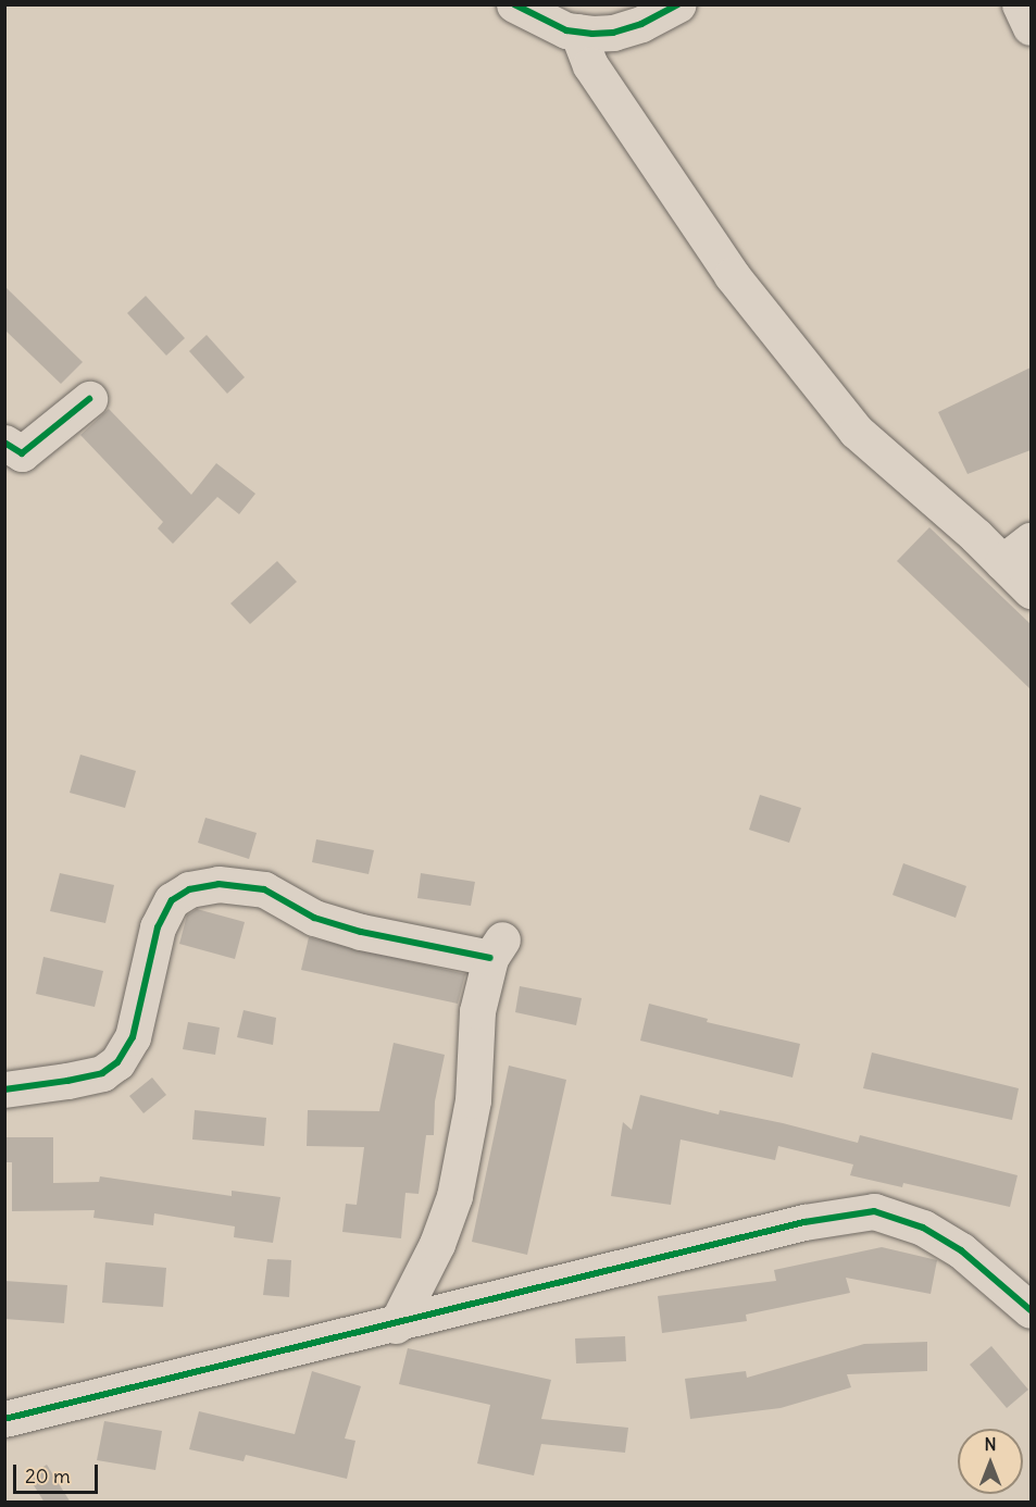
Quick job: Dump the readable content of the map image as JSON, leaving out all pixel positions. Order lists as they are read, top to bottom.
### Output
{
  "scale_bar": "20 m",
  "north": "top"
}
